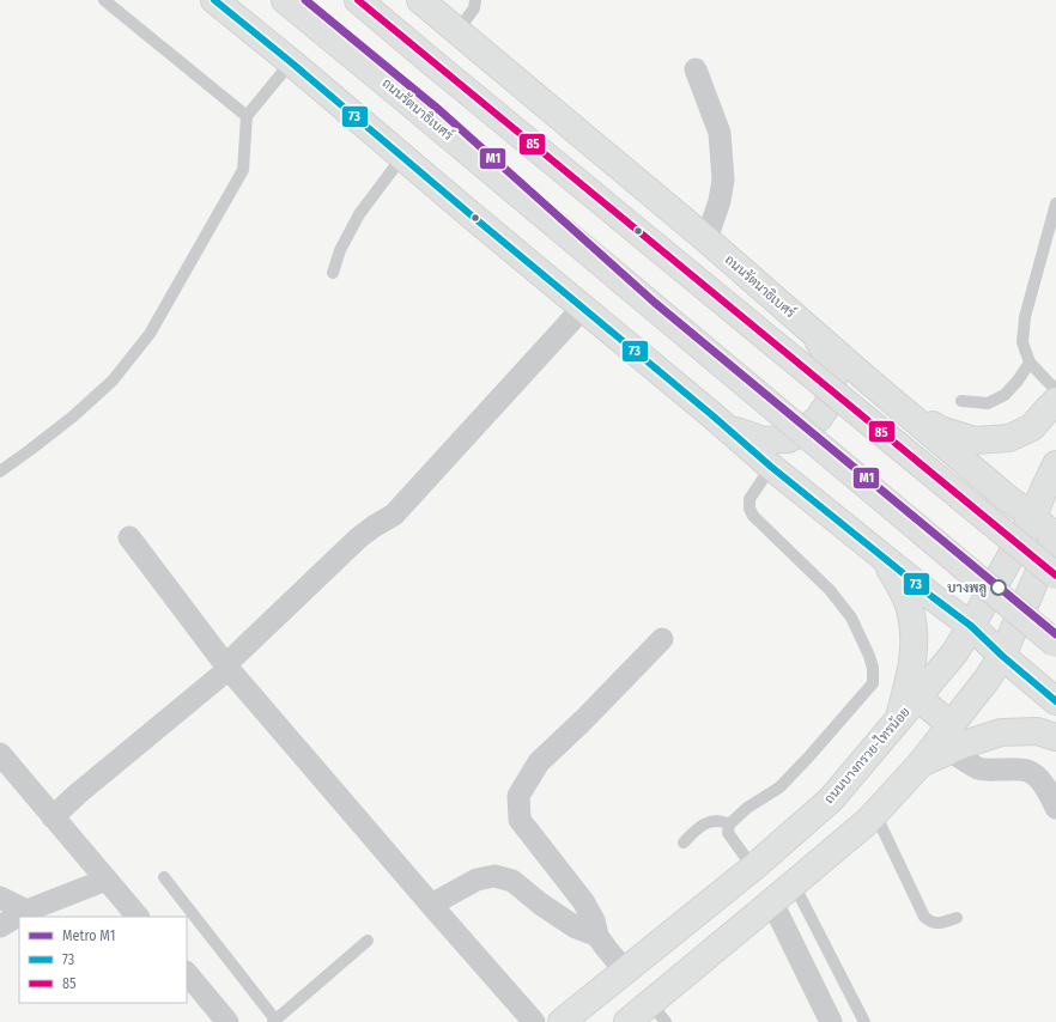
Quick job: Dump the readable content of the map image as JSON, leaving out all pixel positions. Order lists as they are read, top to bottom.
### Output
{
  "streets": {
    "main road": ["ถนนรัตนาธิเบศร์", "ถนนบางกรวย-ไทรน้อย"]
  },
  "crossings": [
    ["ถนนรัตนาธิเบศร์", "ถนนบางกรวย-ไทรน้อย"]
  ],
  "places": ["บางพลู"],
  "lines": ["metro line M1", "transit line 73", "transit line 85"],
  "legend": ["Metro M1", "73", "85"]
}
